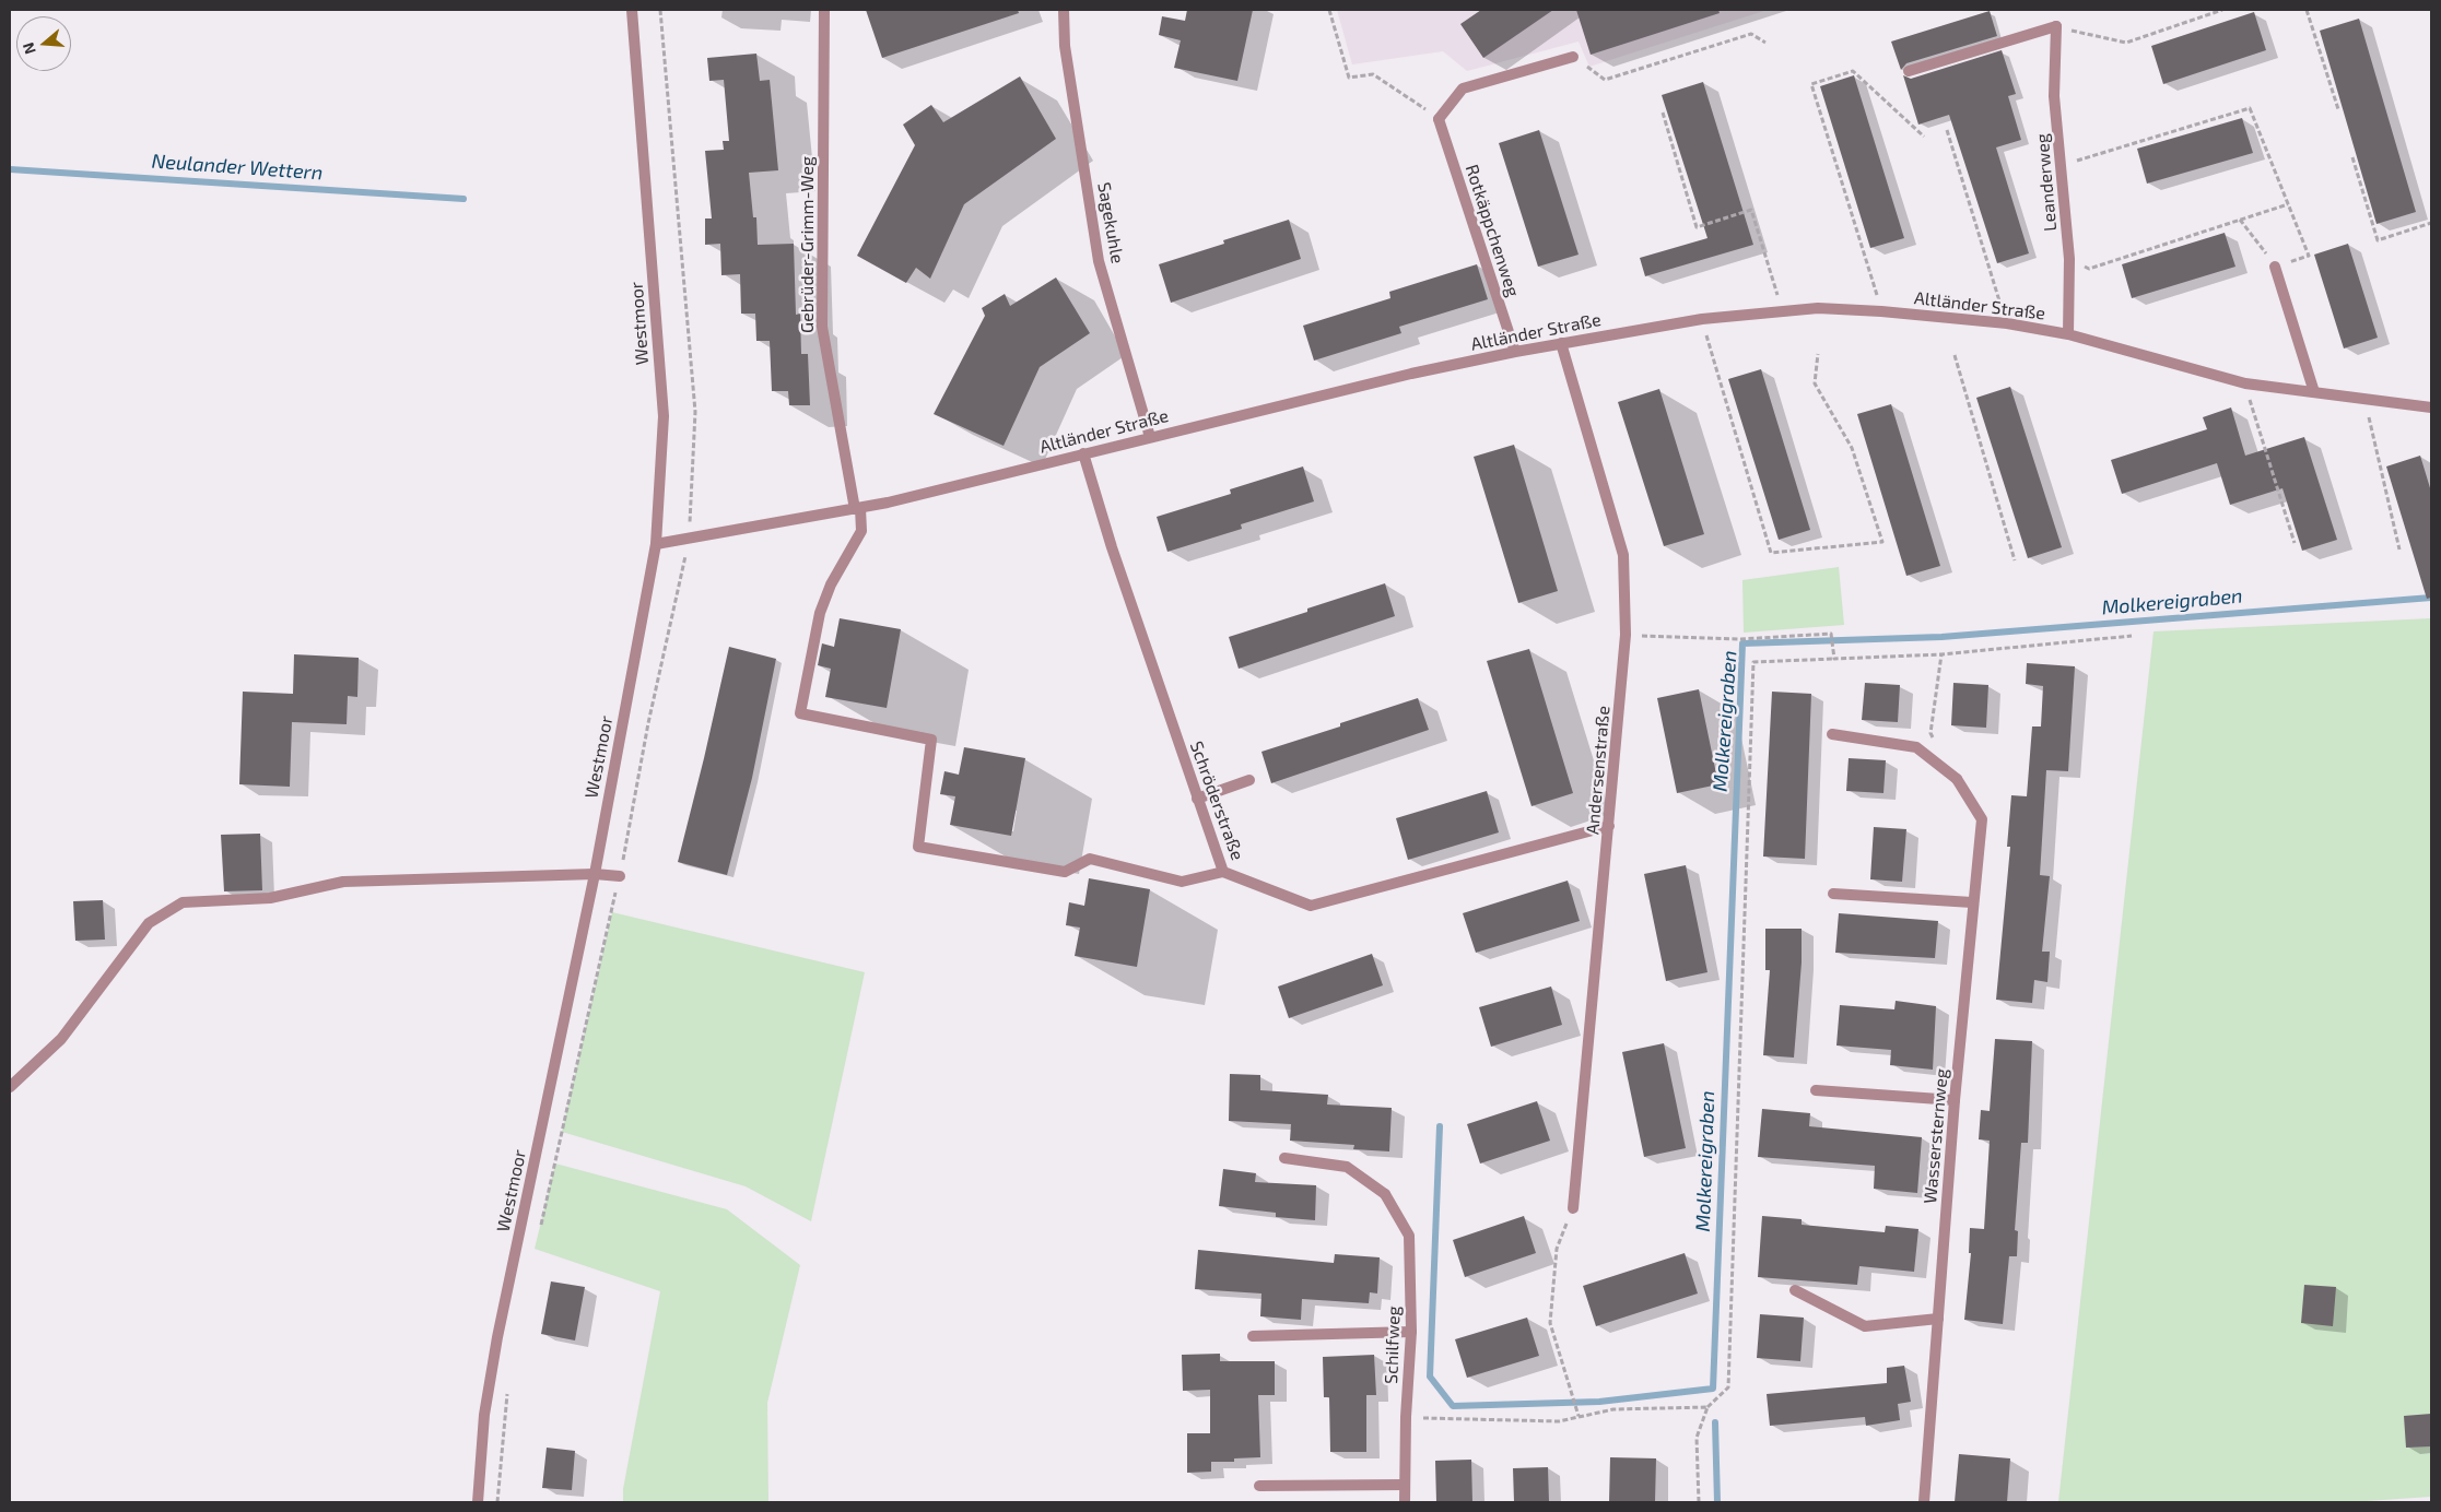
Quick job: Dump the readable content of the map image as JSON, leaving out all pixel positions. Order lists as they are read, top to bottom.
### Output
{
  "streets": {
    "street": [
      "Leanderweg",
      "Sagekuhle",
      "Rotkäppchenweg",
      "Gebrüder-Grimm-Weg",
      "Altländer Straße",
      "Westmoor",
      "Andersenstraße",
      "Schröderstraße",
      "Wassersternweg",
      "Schilfweg"
    ]
  },
  "crossings": [
    ["Leanderweg", "Altländer Straße"],
    ["Sagekuhle", "Altländer Straße"],
    ["Rotkäppchenweg", "Altländer Straße"],
    ["Gebrüder-Grimm-Weg", "Altländer Straße"],
    ["Gebrüder-Grimm-Weg", "Schröderstraße"],
    ["Altländer Straße", "Westmoor"],
    ["Altländer Straße", "Andersenstraße"],
    ["Altländer Straße", "Schröderstraße"],
    ["Andersenstraße", "Schröderstraße"]
  ],
  "water": ["Neulander Wettern", "Molkereigraben"],
  "north": "left"
}
